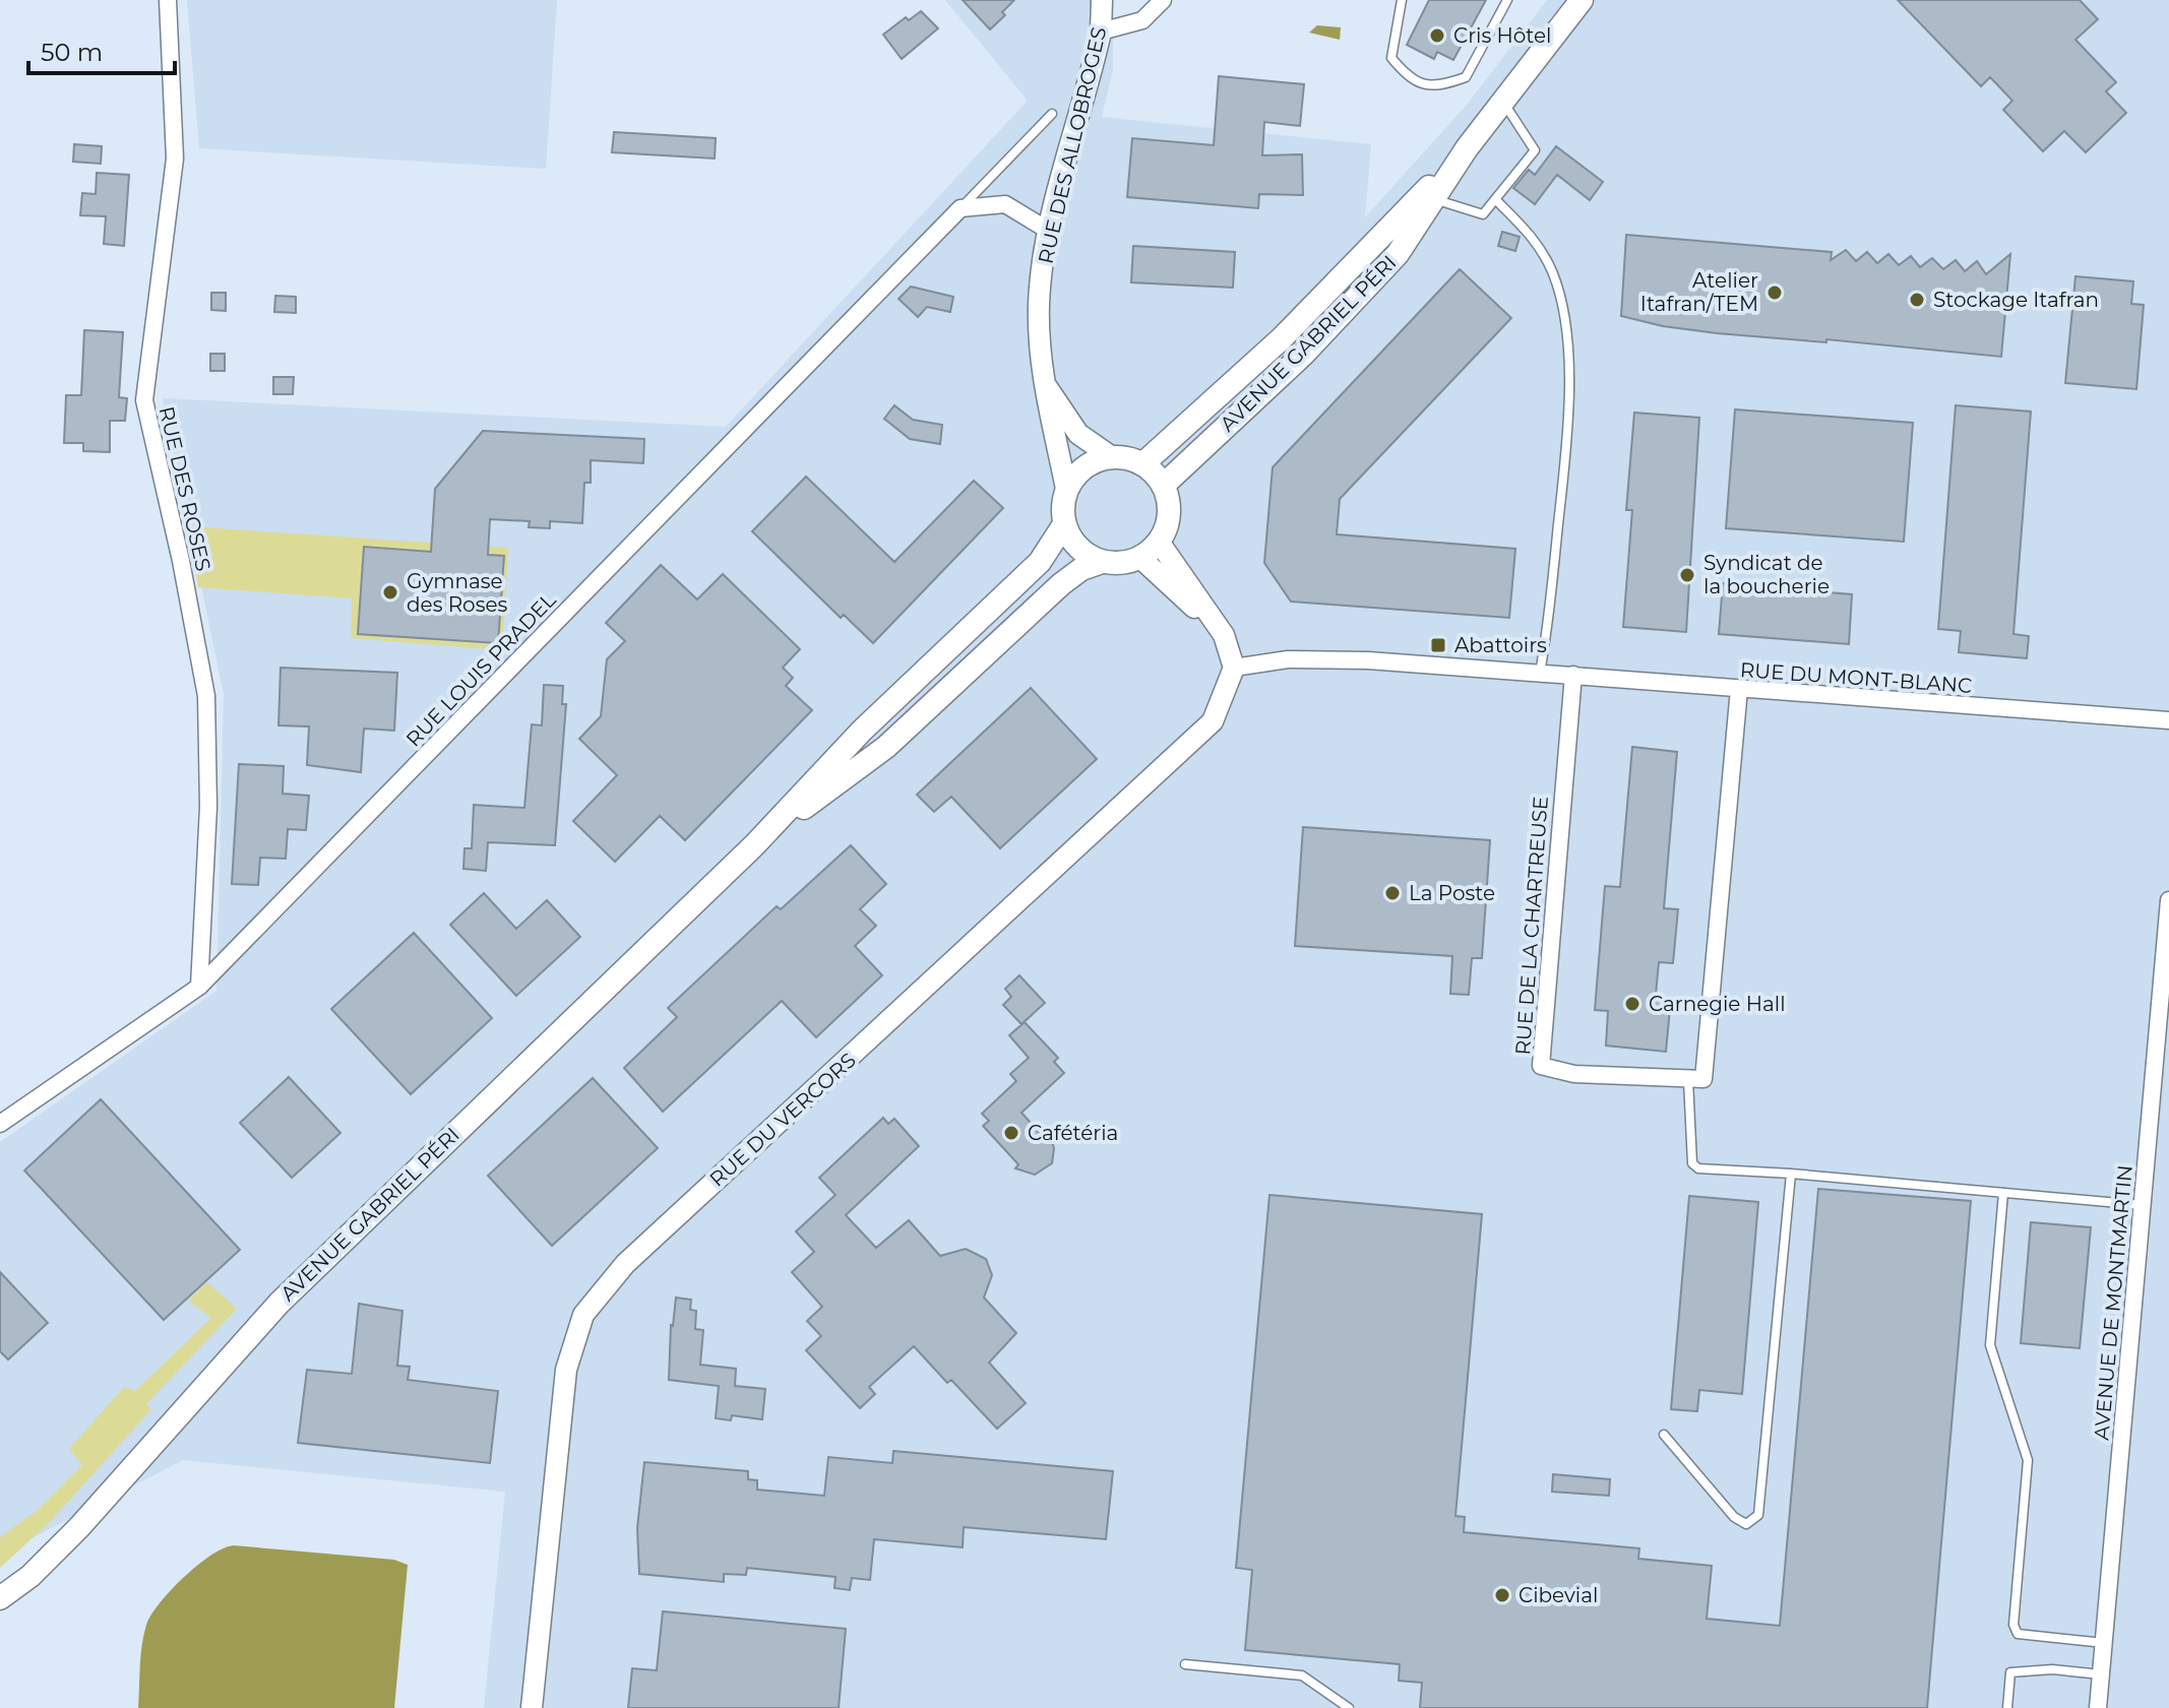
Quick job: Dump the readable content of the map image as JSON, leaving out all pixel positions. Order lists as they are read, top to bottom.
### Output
{
  "streets": {
    "main road": ["AVENUE GABRIEL PÉRI"],
    "street": [
      "RUE DES ALLOBROGES",
      "RUE DES ROSES",
      "RUE LOUIS PRADEL",
      "RUE DU MONT-BLANC",
      "RUE DE LA CHARTREUSE",
      "RUE DU VERCORS",
      "AVENUE DE MONTMARTIN"
    ]
  },
  "crossings": [
    ["RUE DES ALLOBROGES", "AVENUE GABRIEL PÉRI"],
    ["RUE DES ROSES", "RUE LOUIS PRADEL"],
    ["RUE DU MONT-BLANC", "RUE DE LA CHARTREUSE"],
    ["RUE DU MONT-BLANC", "RUE DU VERCORS"]
  ],
  "places": {
    "other": [
      "Cris Hôtel",
      "Atelier Itafran/TEM",
      "Stockage Itafran",
      "Syndicat de la boucherie",
      "Gymnase des Roses",
      "La Poste",
      "Carnegie Hall",
      "Cafétéria",
      "Cibevial"
    ],
    "transit": ["Abattoirs"]
  },
  "scale_bar": "50 m"
}
